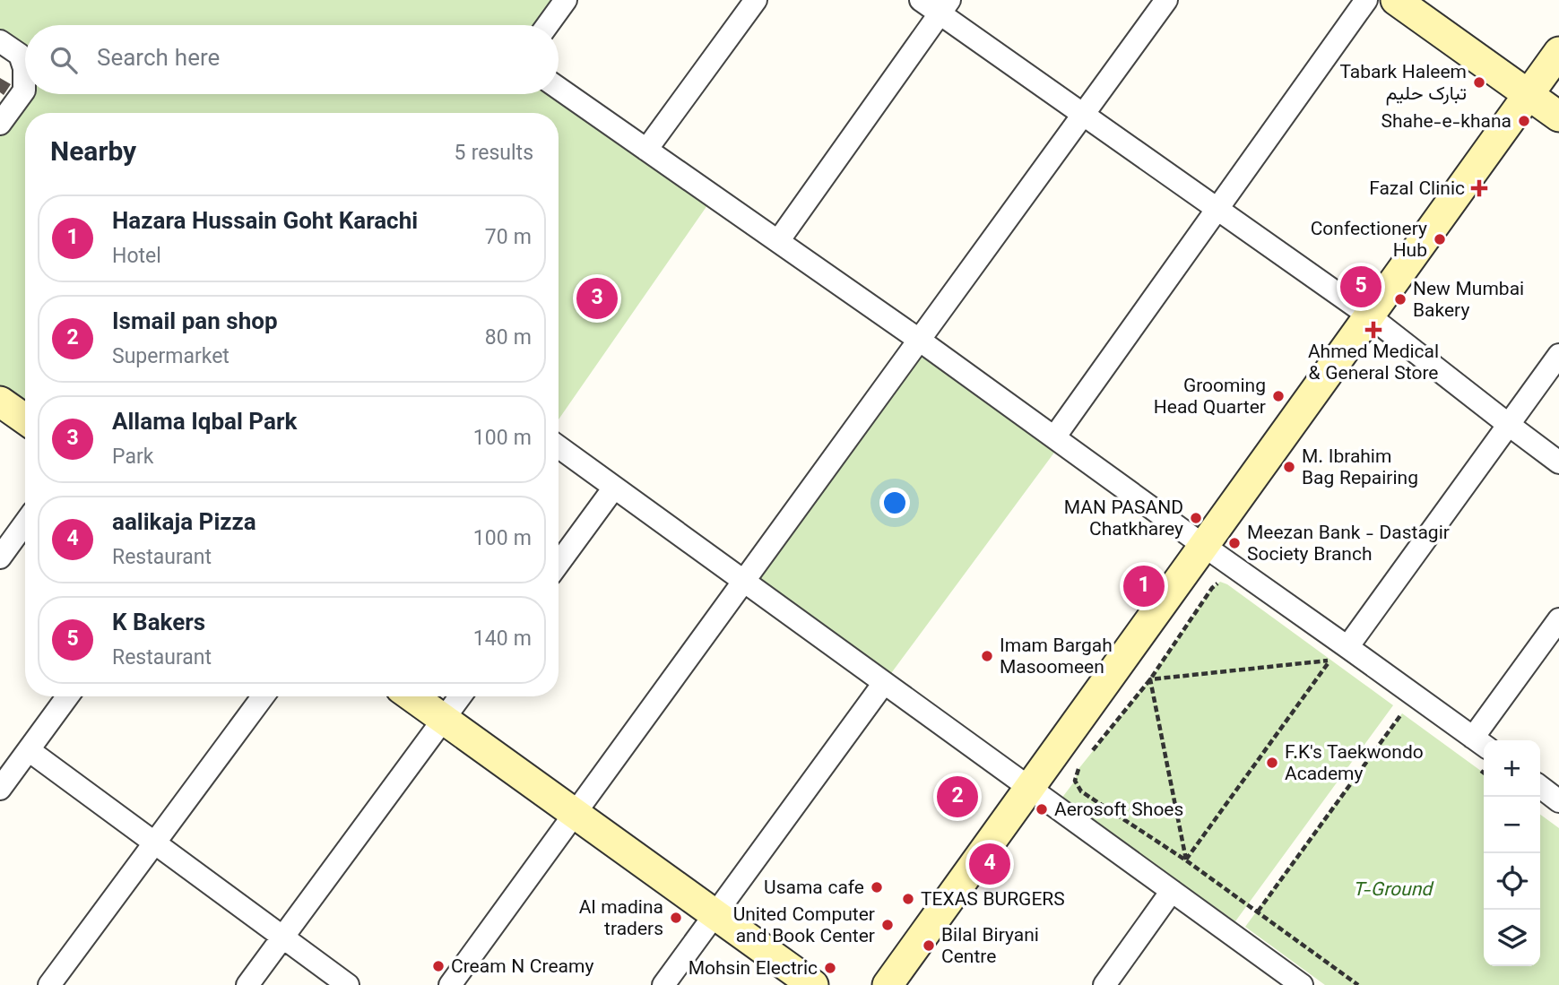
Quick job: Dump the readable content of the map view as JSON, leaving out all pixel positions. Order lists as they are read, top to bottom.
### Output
{
  "parks": ["T-Ground"],
  "places": {
    "other": [
      "Tabark Haleem تبارک حلیم",
      "Shahe-e-khana",
      "Confectionery Hub",
      "New Mumbai Bakery",
      "Grooming Head Quarter",
      "M. Ibrahim Bag Repairing",
      "MAN PASAND Chatkharey",
      "Meezan Bank - Dastagir Society Branch",
      "Imam Bargah Masoomeen",
      "F.K's Taekwondo Academy",
      "Aerosoft Shoes",
      "Usama cafe",
      "TEXAS BURGERS",
      "Al madina traders",
      "United Computer and Book Center",
      "Bilal Biryani Centre",
      "Cream N Creamy",
      "Mohsin Electric"
    ],
    "health": ["Fazal Clinic", "Ahmed Medical & General Store"]
  },
  "page": {
    "search": "Search here",
    "heading": ["Nearby", "5 results"],
    "list": [
      {
        "mark": "1",
        "name": "Hazara Hussain Goht Karachi",
        "note": "Hotel",
        "value": "70 m"
      },
      {
        "mark": "2",
        "name": "Ismail pan shop",
        "note": "Supermarket",
        "value": "80 m"
      },
      {
        "mark": "3",
        "name": "Allama Iqbal Park",
        "note": "Park",
        "value": "100 m"
      },
      {
        "mark": "4",
        "name": "aalikaja Pizza",
        "note": "Restaurant",
        "value": "100 m"
      },
      {
        "mark": "5",
        "name": "K Bakers",
        "note": "Restaurant",
        "value": "140 m"
      }
    ],
    "pins": [
      "5",
      "3",
      "1",
      "2",
      "4"
    ],
    "map_buttons": ["+", "−"]
  }
}
